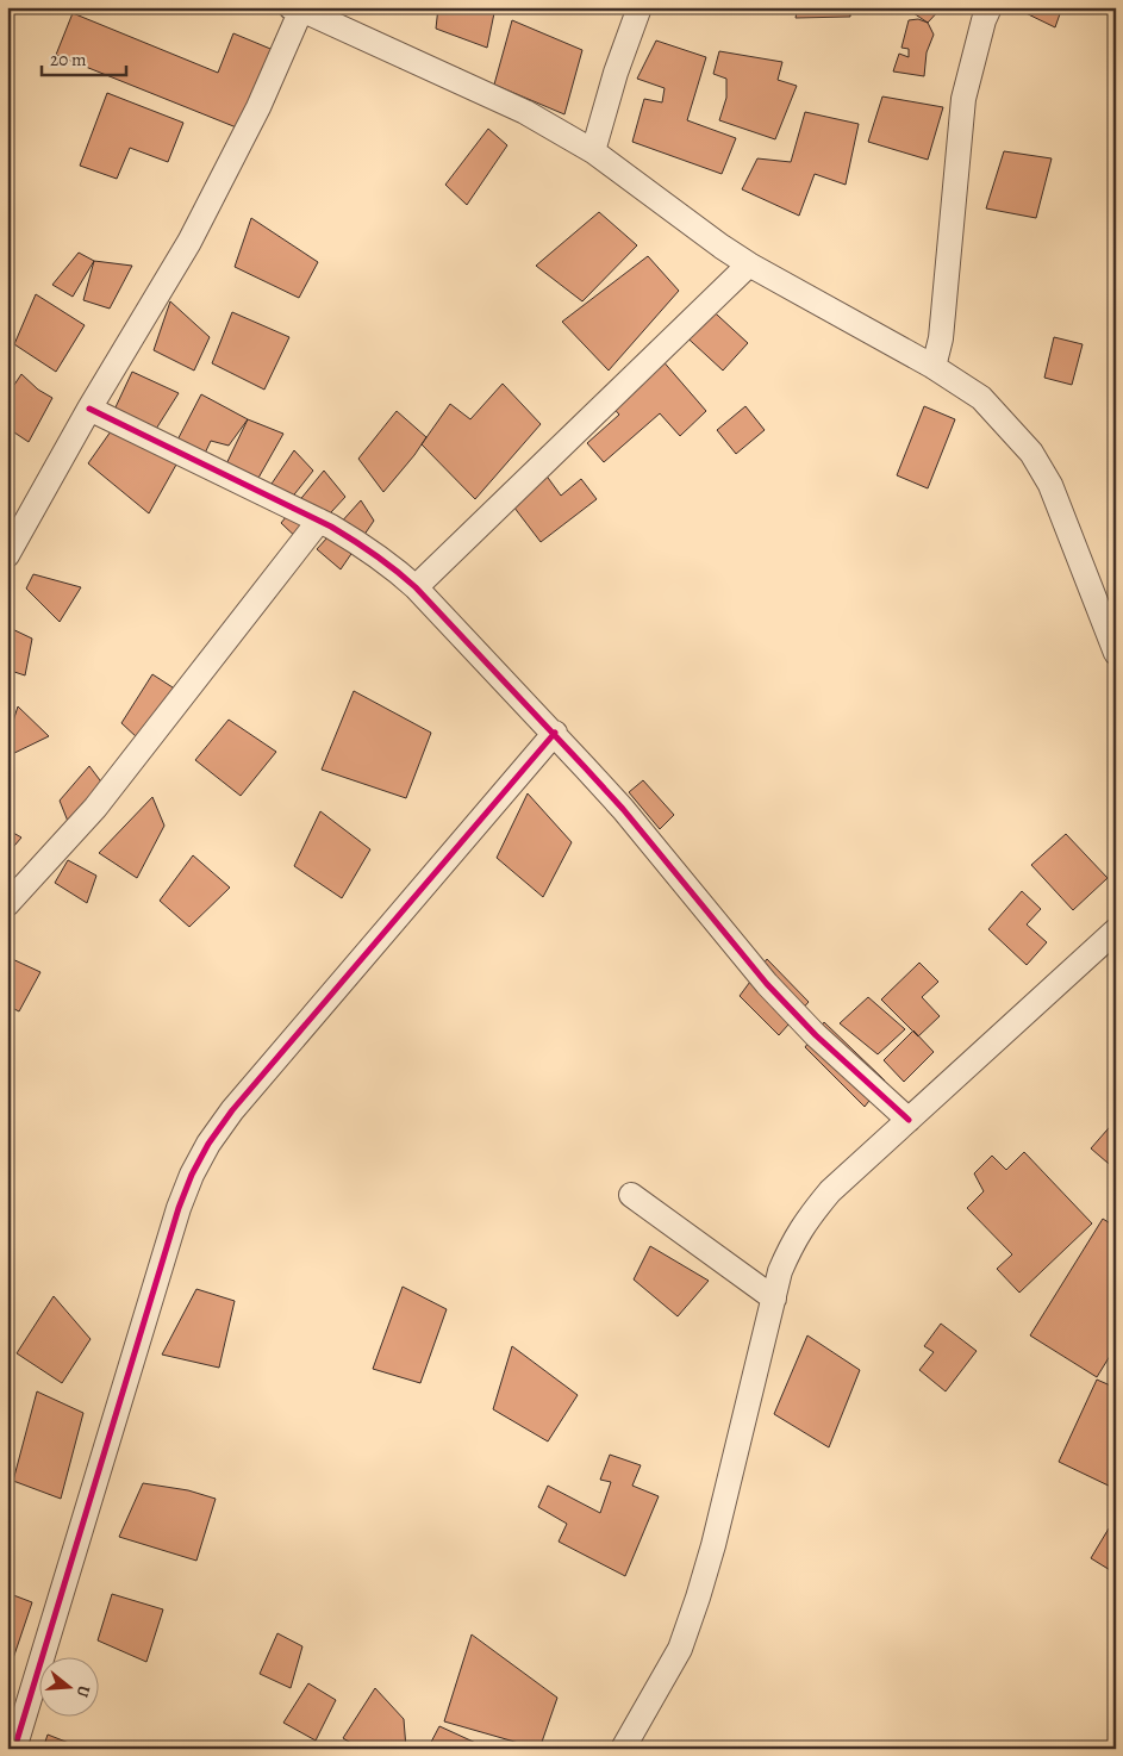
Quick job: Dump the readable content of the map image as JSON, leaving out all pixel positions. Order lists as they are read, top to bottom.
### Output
{
  "scale_bar": "20 m",
  "north": "right"
}
